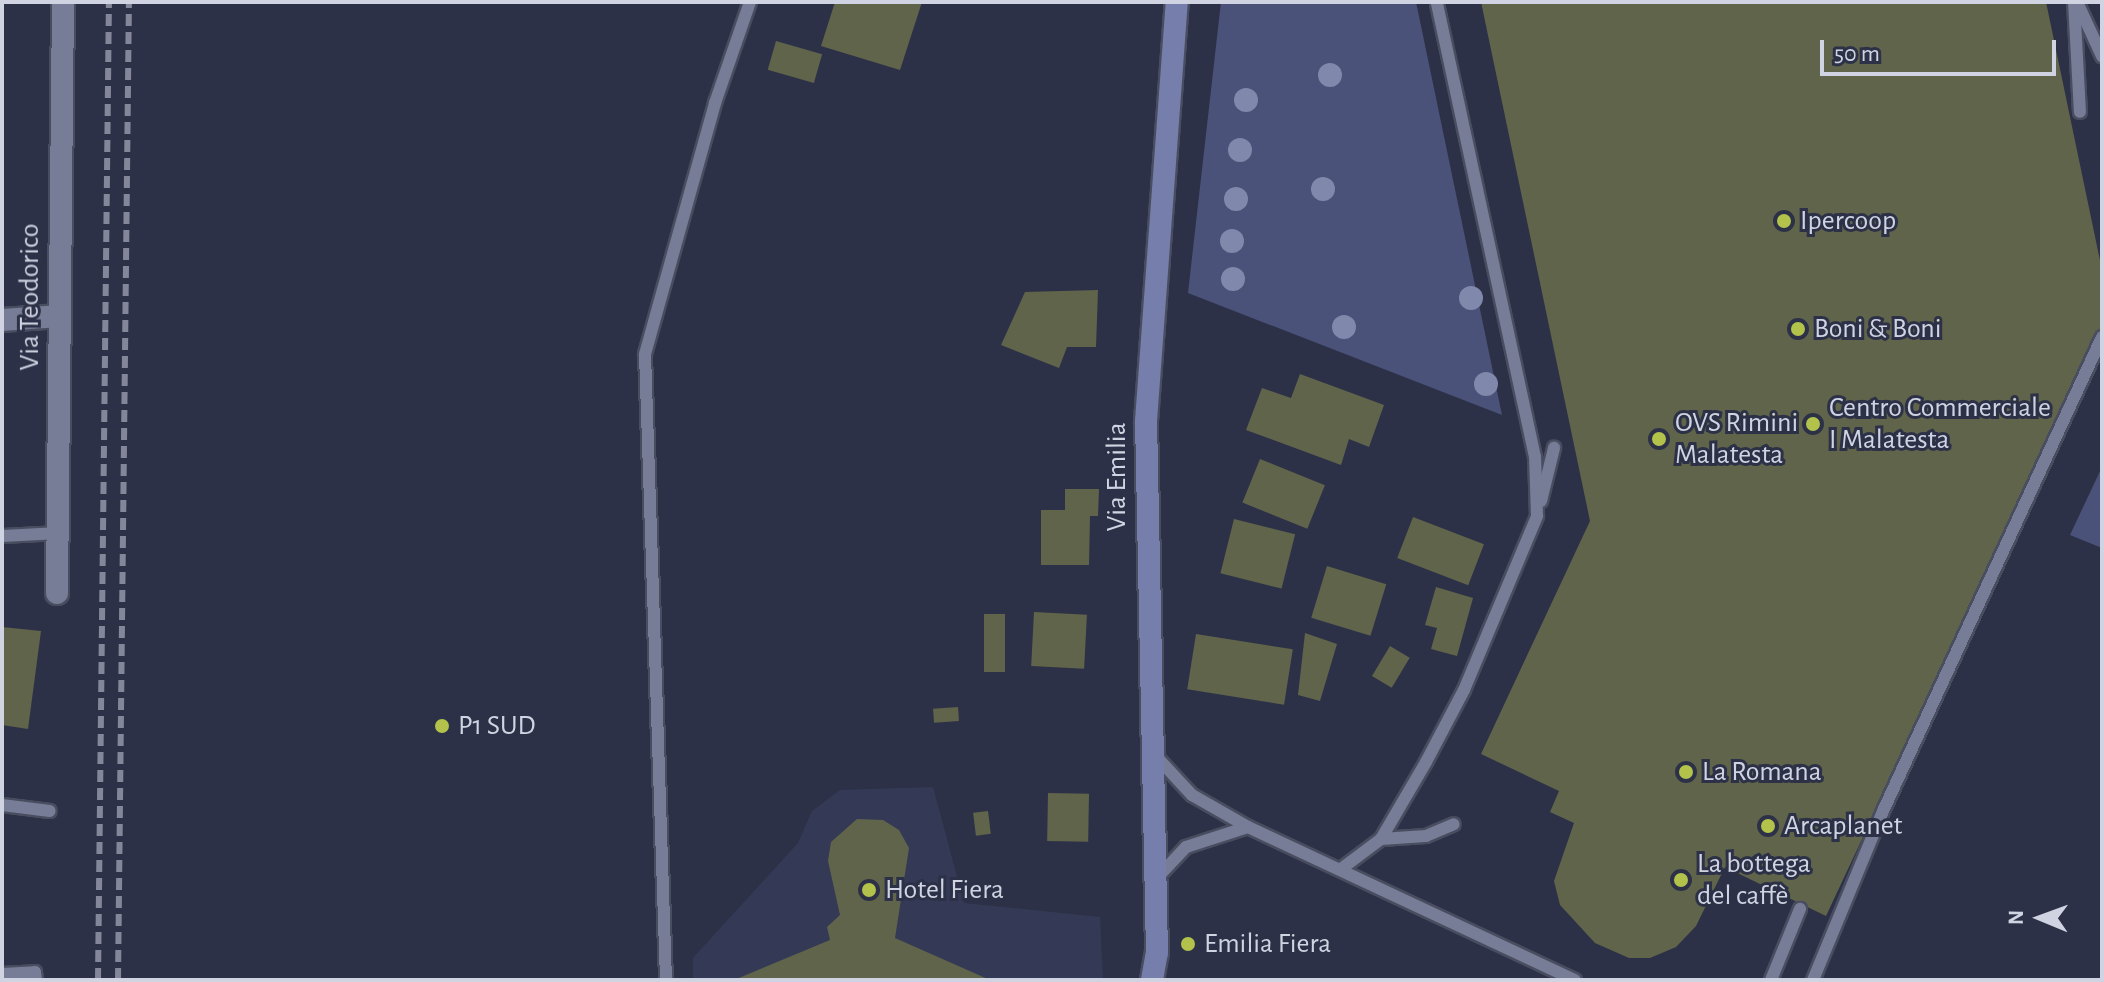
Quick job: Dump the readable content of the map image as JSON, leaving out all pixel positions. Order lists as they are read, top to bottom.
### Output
{
  "streets": {
    "main road": ["Via Emilia"],
    "street": ["Via Teodorico"]
  },
  "places": [
    "Ipercoop",
    "Boni & Boni",
    "Centro Commerciale I Malatesta",
    "OVS Rimini Malatesta",
    "P1 SUD",
    "La Romana",
    "Arcaplanet",
    "La bottega del caffè",
    "Hotel Fiera",
    "Emilia Fiera"
  ],
  "scale_bar": "50 m",
  "north": "left"
}
